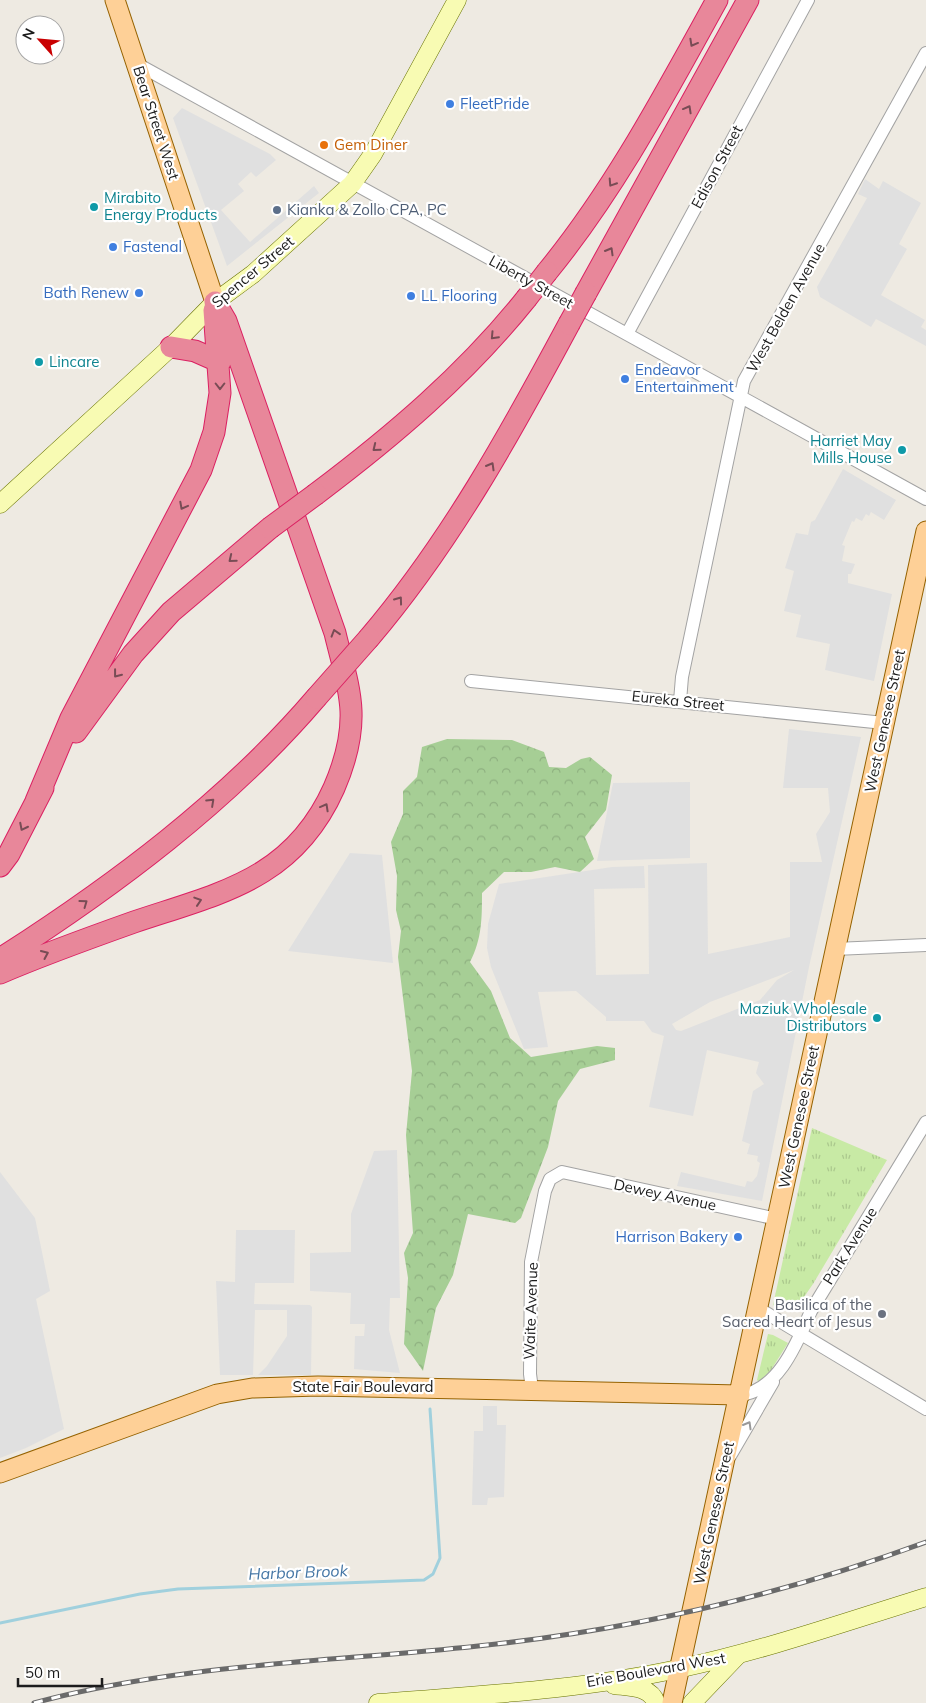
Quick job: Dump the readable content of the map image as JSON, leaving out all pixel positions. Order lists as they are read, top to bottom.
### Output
{
  "streets": {
    "main road": [
      "Bear Street West",
      "Spencer Street",
      "West Genesee Street",
      "State Fair Boulevard",
      "Erie Boulevard West"
    ],
    "street": [
      "Edison Street",
      "Liberty Street",
      "West Belden Avenue",
      "Eureka Street",
      "Dewey Avenue",
      "Park Avenue",
      "Waite Avenue"
    ]
  },
  "crossings": [
    ["Bear Street West", "Spencer Street"],
    ["Bear Street West", "Liberty Street"],
    ["Edison Street", "Liberty Street"],
    ["Spencer Street", "Liberty Street"],
    ["Liberty Street", "West Belden Avenue"],
    ["West Belden Avenue", "Eureka Street"],
    ["Eureka Street", "West Genesee Street"],
    ["West Genesee Street", "Dewey Avenue"],
    ["West Genesee Street", "Park Avenue"],
    ["West Genesee Street", "State Fair Boulevard"],
    ["West Genesee Street", "Erie Boulevard West"],
    ["Dewey Avenue", "Waite Avenue"],
    ["Park Avenue", "State Fair Boulevard"],
    ["Waite Avenue", "State Fair Boulevard"]
  ],
  "water": ["Harbor Brook"],
  "places": [
    "FleetPride",
    "Gem Diner",
    "Mirabito Energy Products",
    "Kianka & Zollo CPA, PC",
    "Fastenal",
    "Bath Renew",
    "LL Flooring",
    "Lincare",
    "Endeavor Entertainment",
    "Harriet May Mills House",
    "Maziuk Wholesale Distributors",
    "Harrison Bakery",
    "Basilica of the Sacred Heart of Jesus"
  ],
  "scale_bar": "50 m",
  "north": "top left"
}
